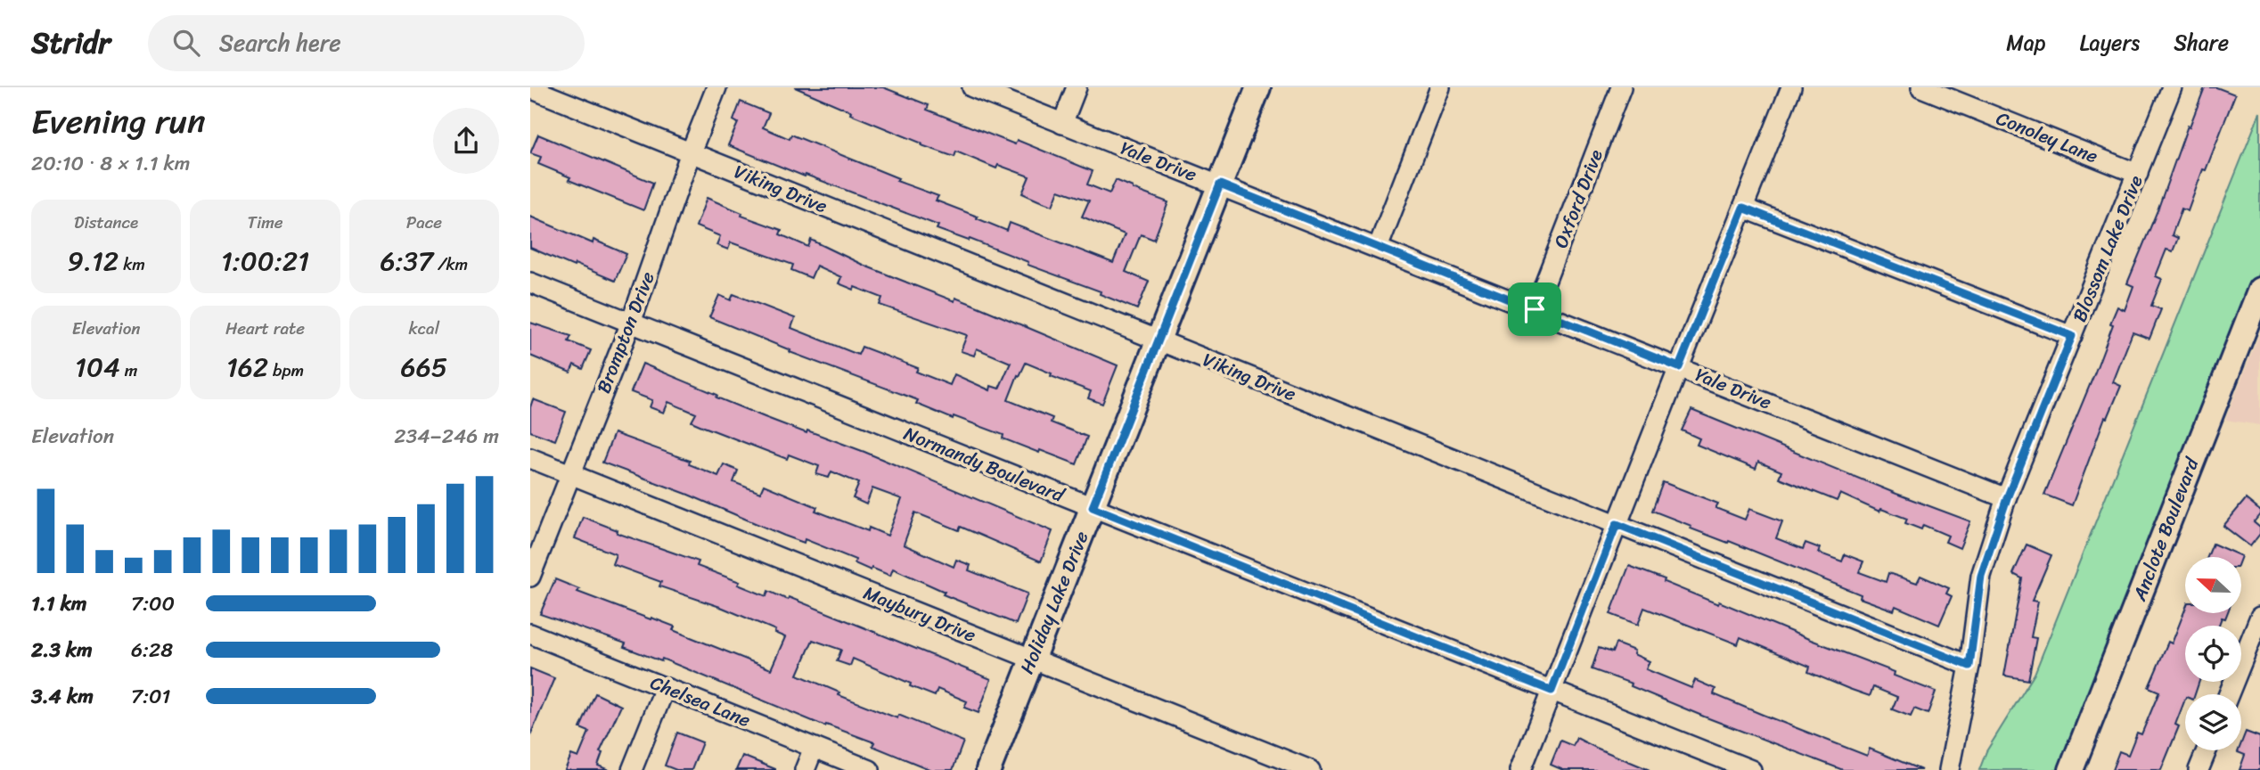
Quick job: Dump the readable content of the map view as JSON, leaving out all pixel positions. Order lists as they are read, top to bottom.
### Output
{
  "streets": {
    "street": [
      "Conoley Lane",
      "Yale Drive",
      "Viking Drive",
      "Oxford Drive",
      "Blossom Lake Drive",
      "Brompton Drive",
      "Normandy Boulevard",
      "Anclote Boulevard",
      "Holiday Lake Drive",
      "Maybury Drive",
      "Chelsea Lane"
    ]
  },
  "crossings": [
    ["Conoley Lane", "Blossom Lake Drive"],
    ["Yale Drive", "Oxford Drive"],
    ["Yale Drive", "Blossom Lake Drive"],
    ["Yale Drive", "Holiday Lake Drive"],
    ["Viking Drive", "Blossom Lake Drive"],
    ["Viking Drive", "Brompton Drive"],
    ["Viking Drive", "Holiday Lake Drive"],
    ["Brompton Drive", "Normandy Boulevard"],
    ["Brompton Drive", "Maybury Drive"],
    ["Normandy Boulevard", "Holiday Lake Drive"],
    ["Holiday Lake Drive", "Maybury Drive"]
  ],
  "north": "left",
  "page": {
    "header": "Stridr",
    "search": "Search here",
    "nav": ["Map", "Layers", "Share"],
    "heading": ["Evening run", "20:10 · 8 × 1.1 km"],
    "stats": [
      ["Distance", "9.12 km"],
      ["Time", "1:00:21"],
      ["Pace", "6:37 /km"],
      ["Elevation", "104 m"],
      ["Heart rate", "162 bpm"],
      ["kcal", "665"]
    ],
    "chart": ["Elevation", "234–246 m"],
    "list": [
      {
        "name": "1.1 km",
        "note": "7:00"
      },
      {
        "name": "2.3 km",
        "note": "6:28"
      },
      {
        "name": "3.4 km",
        "note": "7:01"
      }
    ]
  }
}
